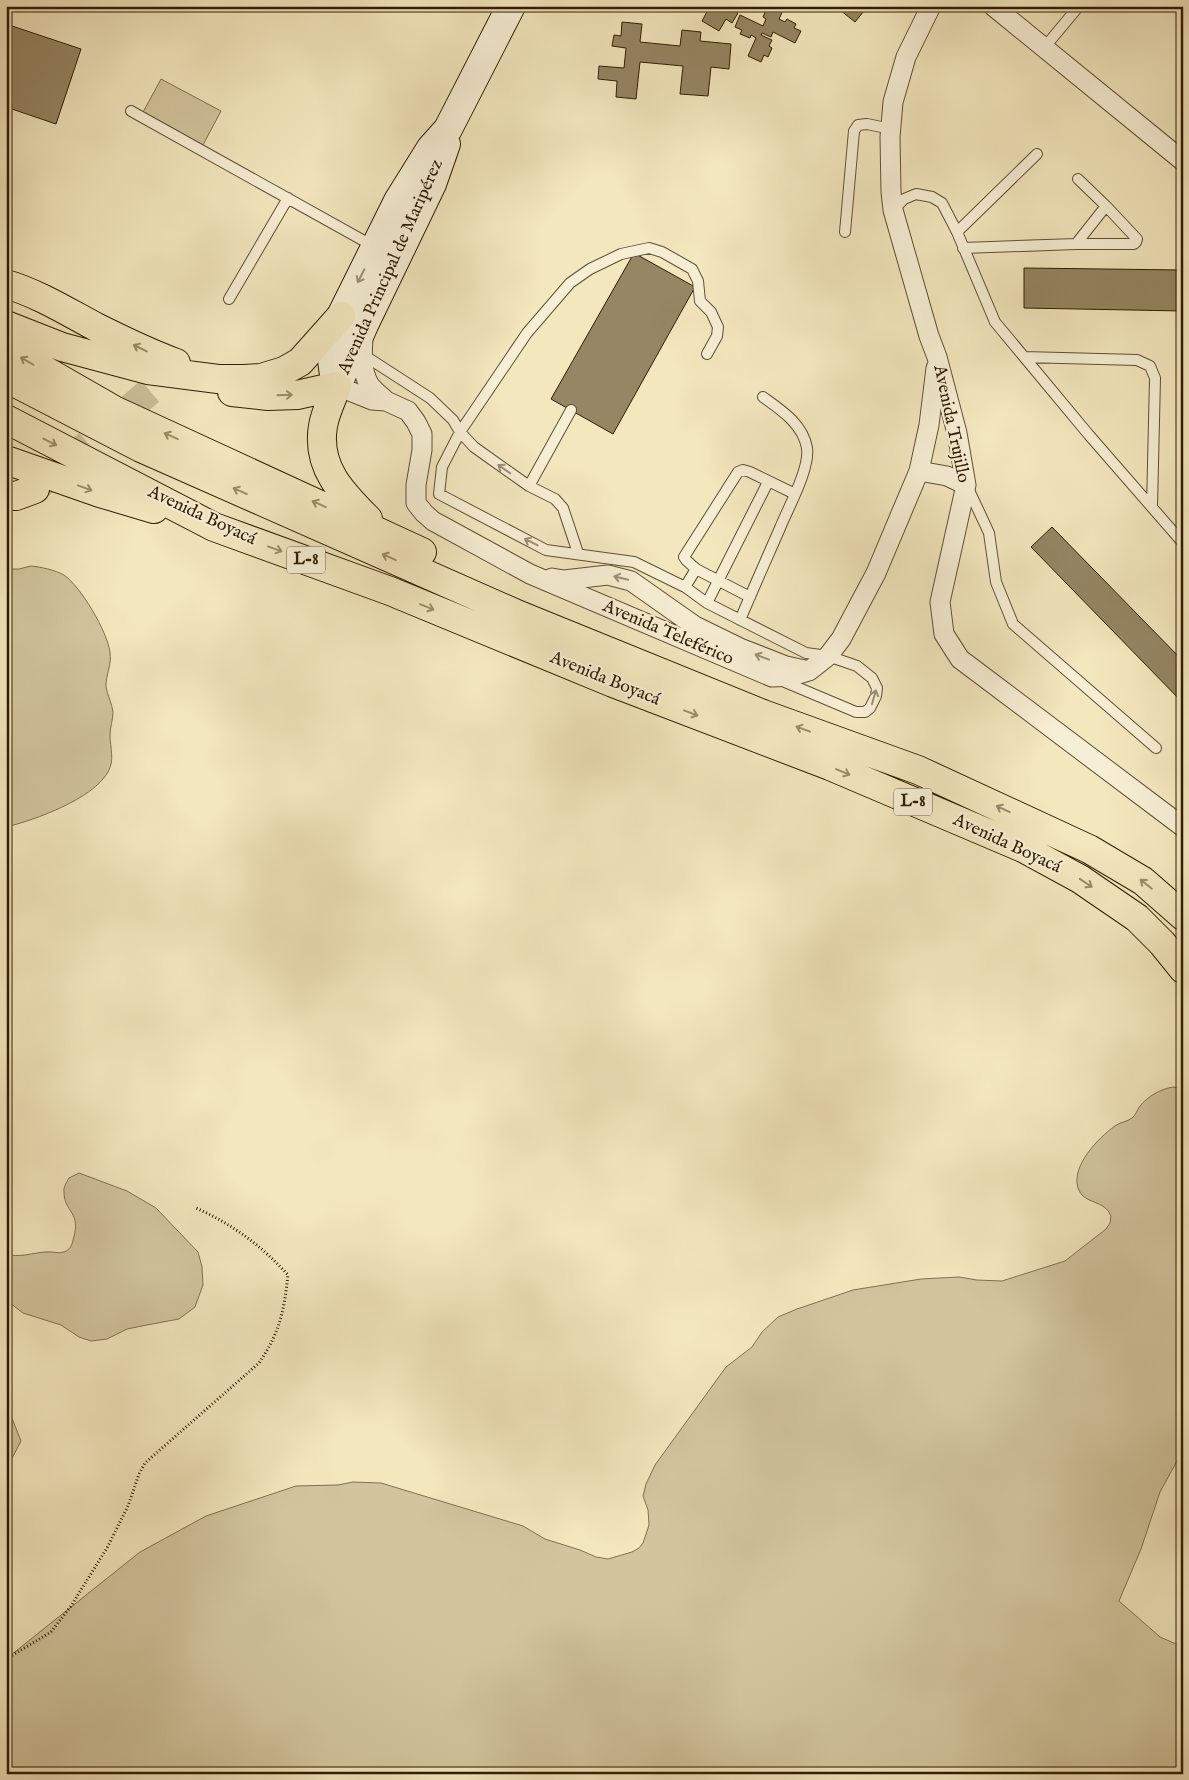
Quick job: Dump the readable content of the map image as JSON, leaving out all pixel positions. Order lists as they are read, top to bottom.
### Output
{
  "streets": {
    "highway": ["Avenida Boyacá", "L-8"],
    "street": ["Avenida Principal de Maripérez", "Avenida Trujillo", "Avenida Teleférico"]
  },
  "crossings": [
    ["Avenida Principal de Maripérez", "Avenida Teleférico"],
    ["Avenida Trujillo", "Avenida Teleférico"]
  ]
}
